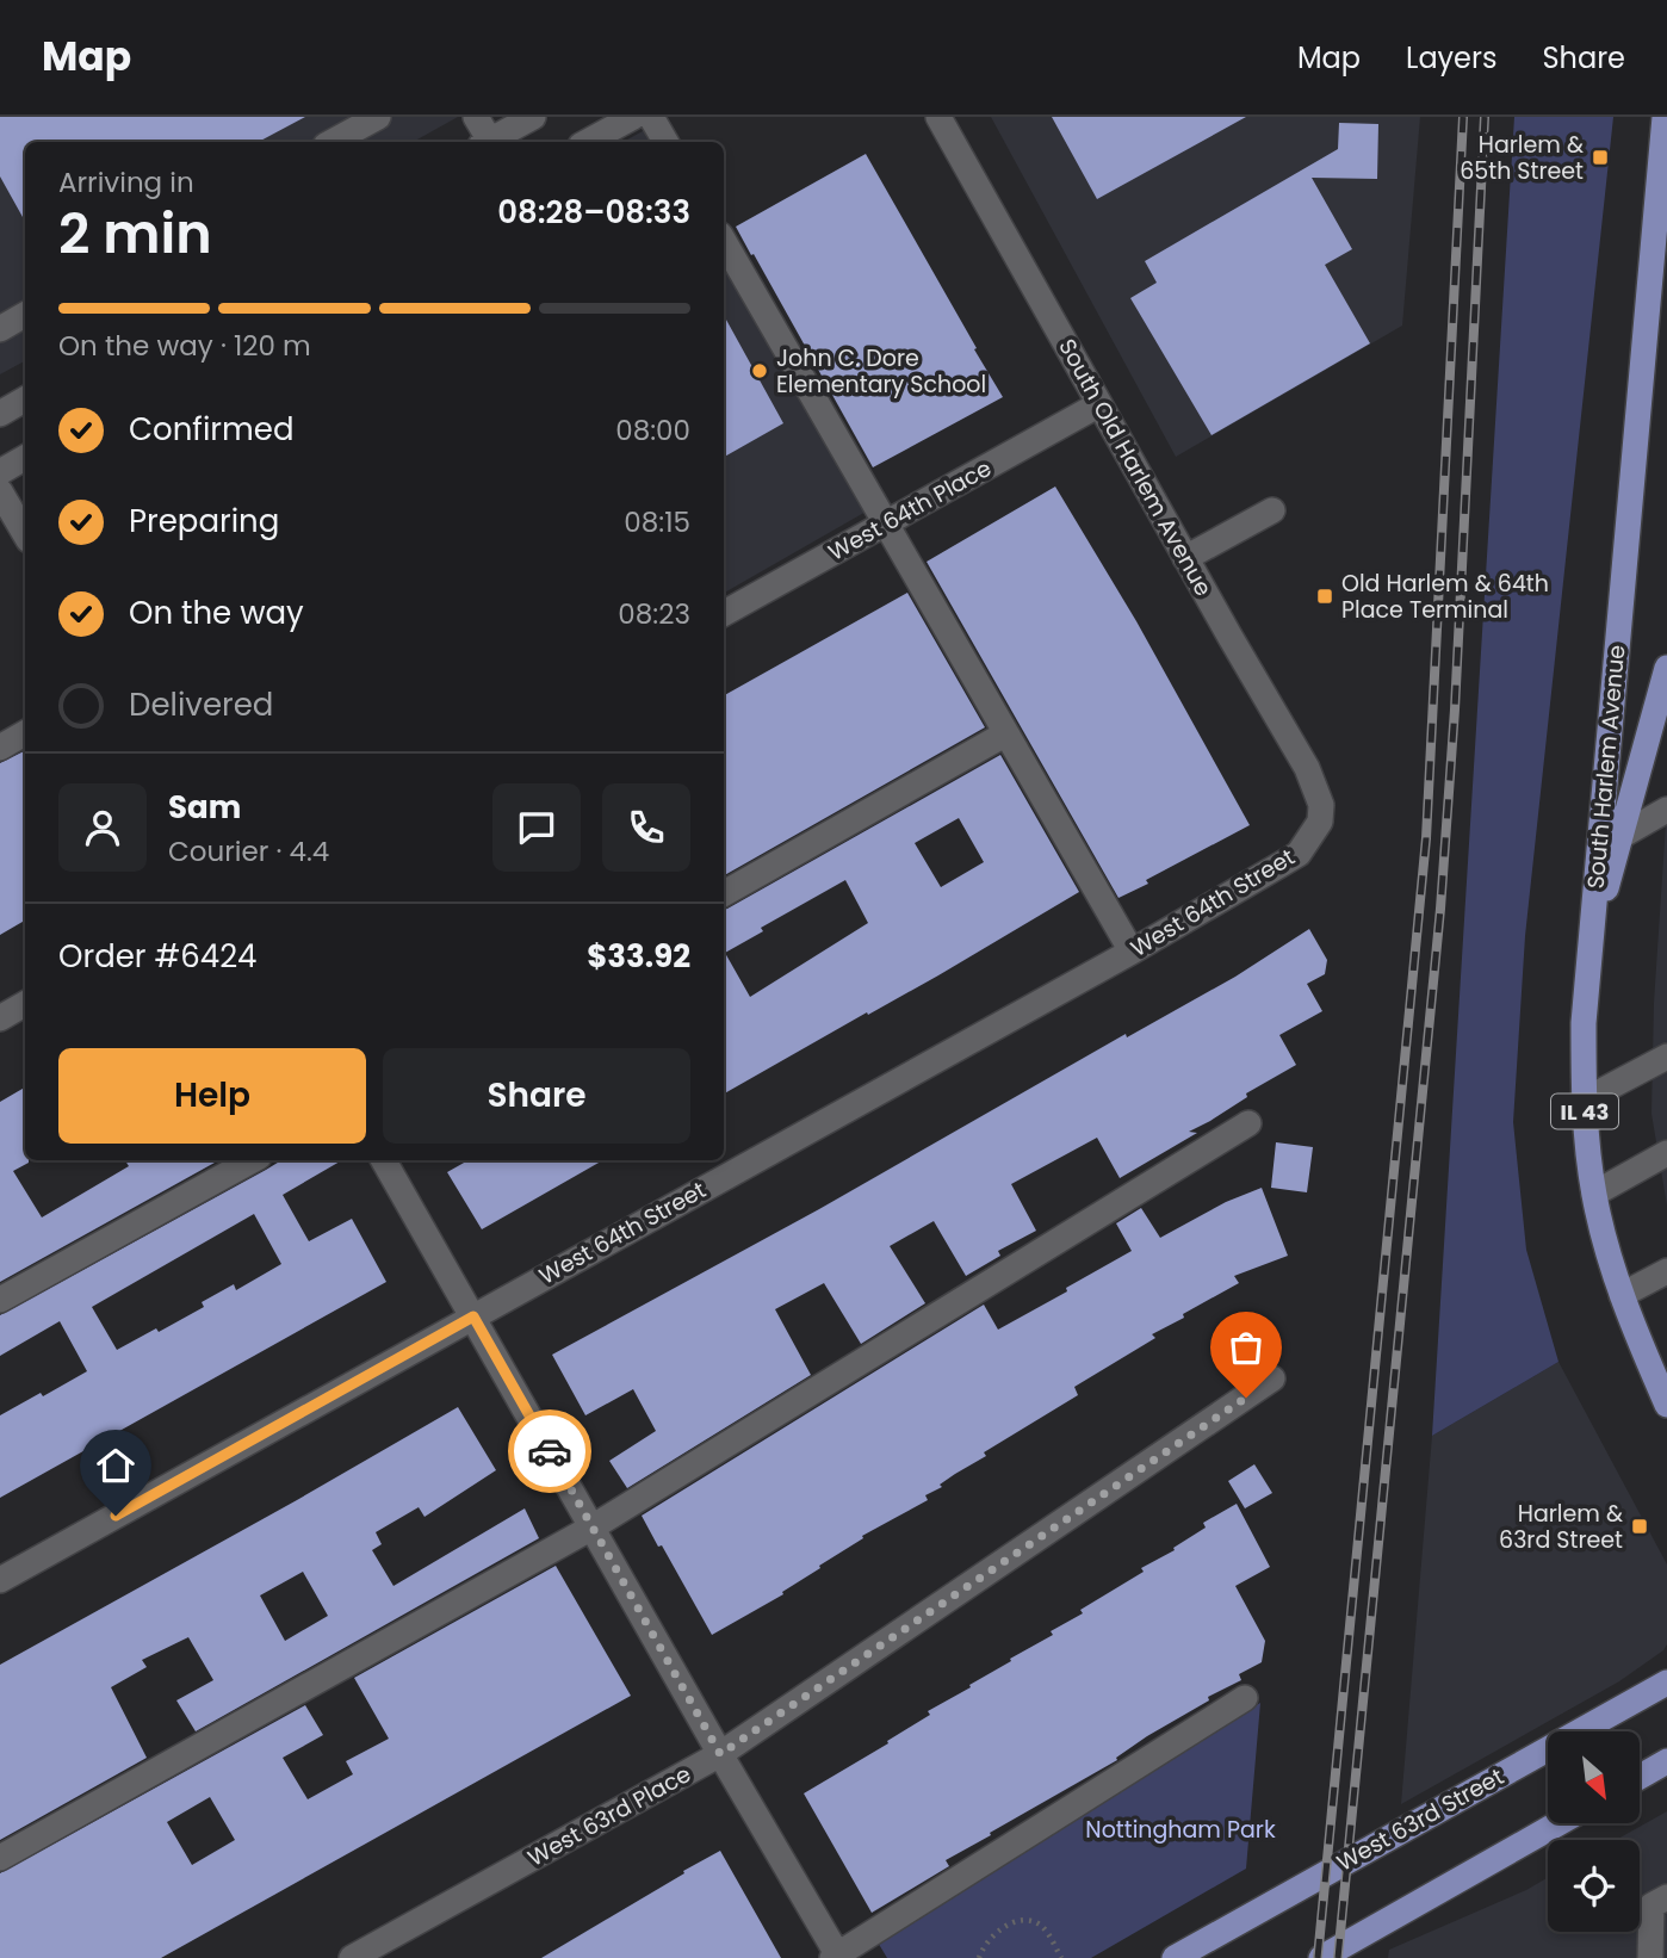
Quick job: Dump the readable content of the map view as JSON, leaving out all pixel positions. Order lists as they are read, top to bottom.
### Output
{
  "streets": {
    "main road": ["South Harlem Avenue", "IL 43", "West 63rd Street"],
    "street": [
      "South Old Harlem Avenue",
      "West 64th Place",
      "West 64th Street",
      "West 63rd Place"
    ]
  },
  "crossings": [
    ["South Old Harlem Avenue", "West 64th Place"],
    ["South Old Harlem Avenue", "West 64th Street"]
  ],
  "parks": ["Nottingham Park"],
  "places": {
    "transit": ["Harlem & 65th Street", "Old Harlem & 64th Place Terminal", "Harlem & 63rd Street"],
    "other": ["John C. Dore Elementary School"]
  },
  "north": "bottom right",
  "page": {
    "header": "Map",
    "nav": ["Map", "Layers", "Share"],
    "heading": ["2 min", "Arriving in", "08:28–08:33"],
    "panel": [
      "Sam",
      "Courier · 4.4",
      "Order #6424",
      "$33.92"
    ],
    "bar": "On the way · 120 m",
    "list": [
      ["Confirmed", "08:00"],
      ["Preparing", "08:15"],
      ["On the way", "08:23"],
      "Delivered"
    ],
    "buttons": ["Help", "Share"]
  }
}
